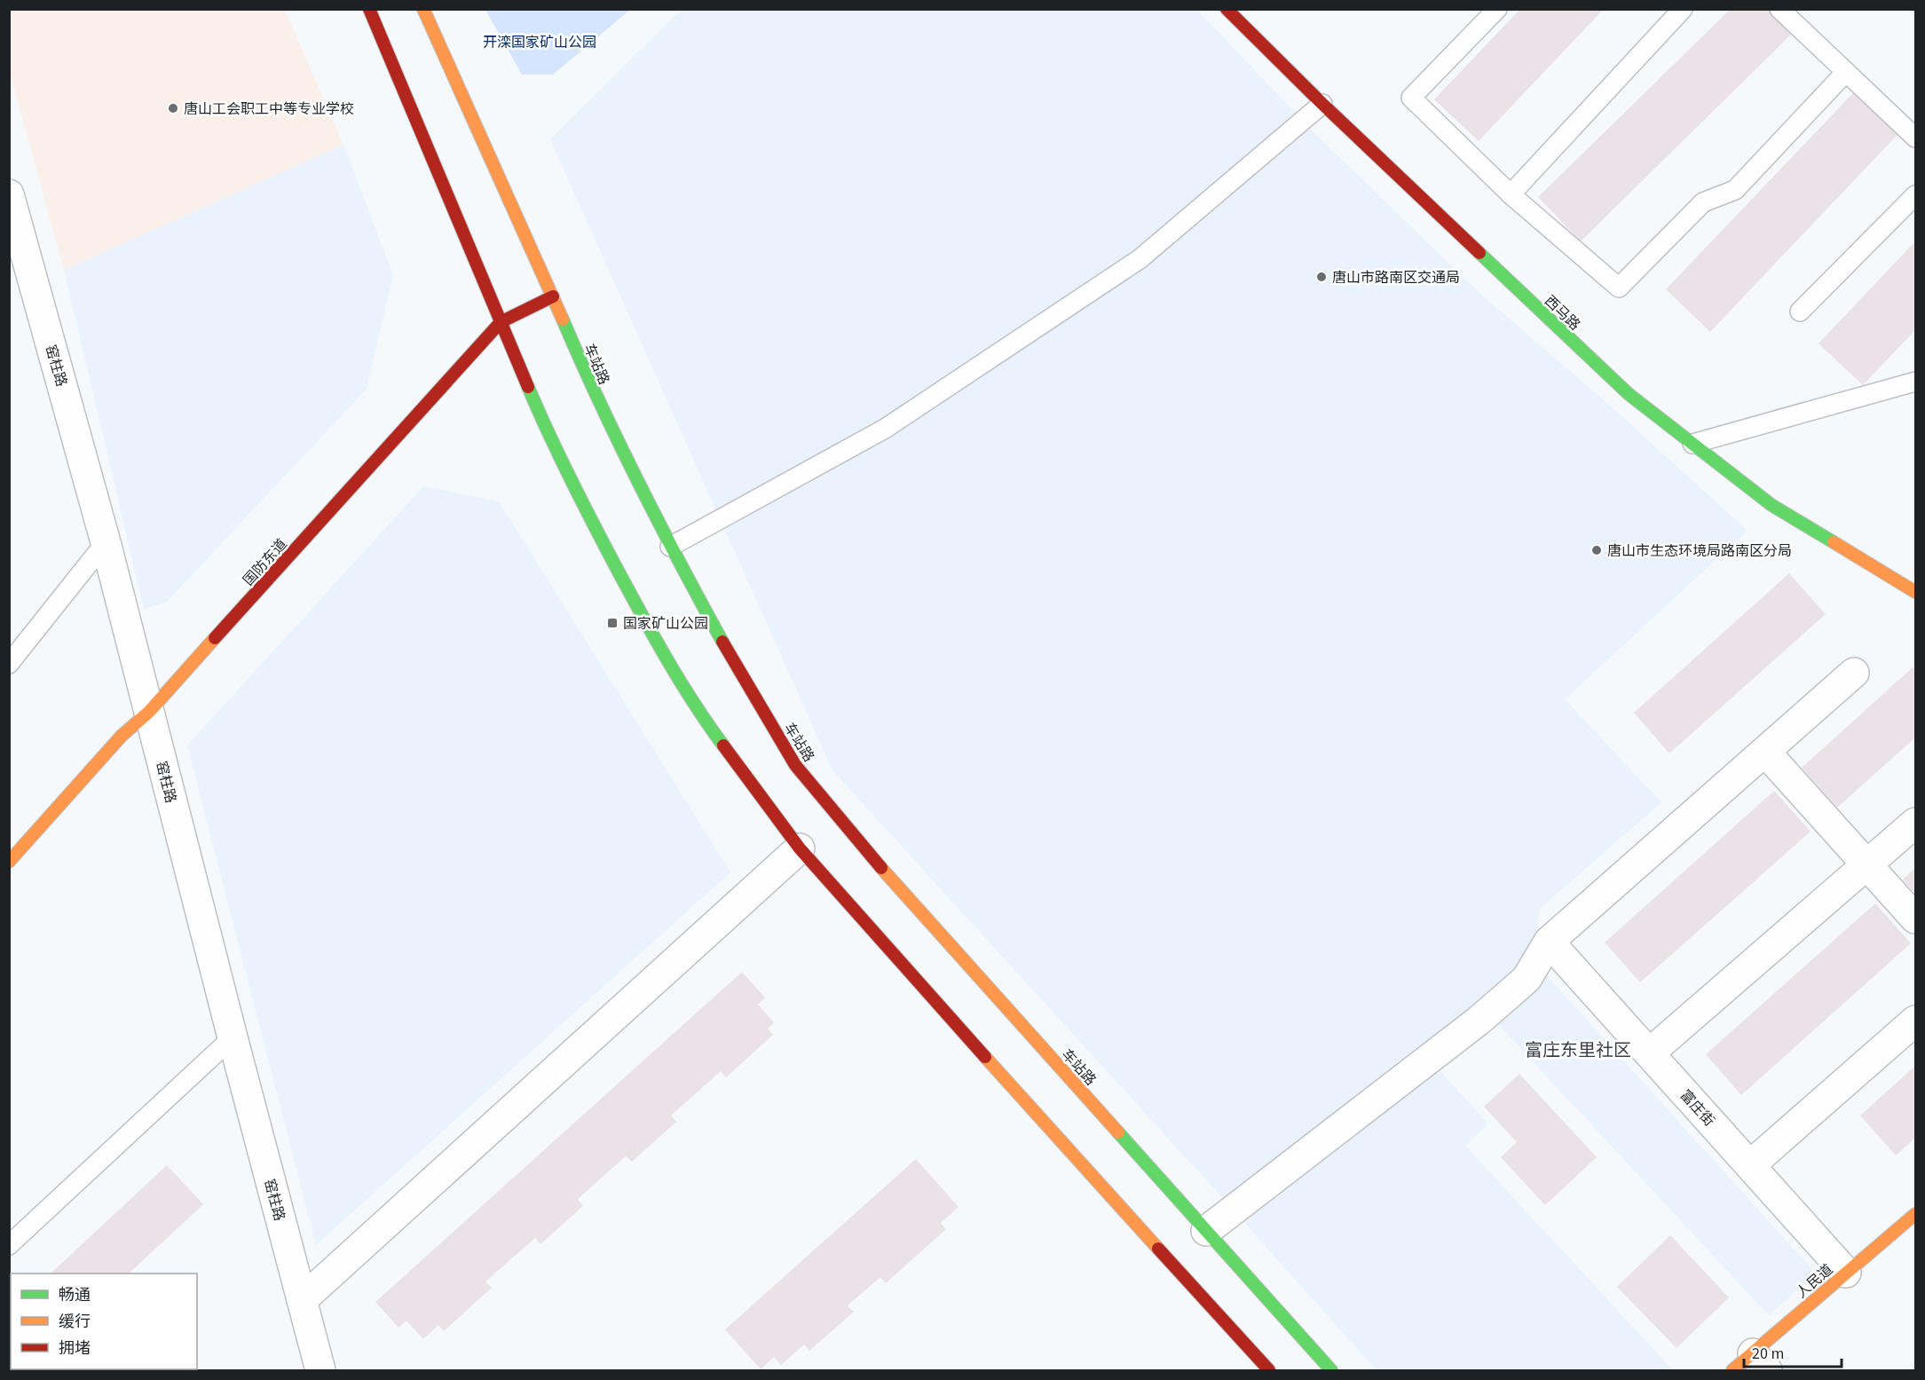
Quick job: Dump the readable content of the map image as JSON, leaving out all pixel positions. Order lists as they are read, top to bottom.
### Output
{
  "streets": {
    "main road": [
      "西马路",
      "车站路",
      "国防东道",
      "人民道"
    ],
    "street": ["窑柱路", "富庄街"]
  },
  "crossings": [
    ["车站路", "国防东道"],
    ["窑柱路", "国防东道"],
    ["富庄街", "人民道"]
  ],
  "districts": ["富庄东里社区"],
  "parks": ["开滦国家矿山公园"],
  "places": {
    "other": ["唐山工会职工中等专业学校", "唐山市路南区交通局", "唐山市生态环境局路南区分局"],
    "transit": ["国家矿山公园"]
  },
  "legend": ["畅通", "缓行", "拥堵"],
  "scale_bar": "20 m"
}
